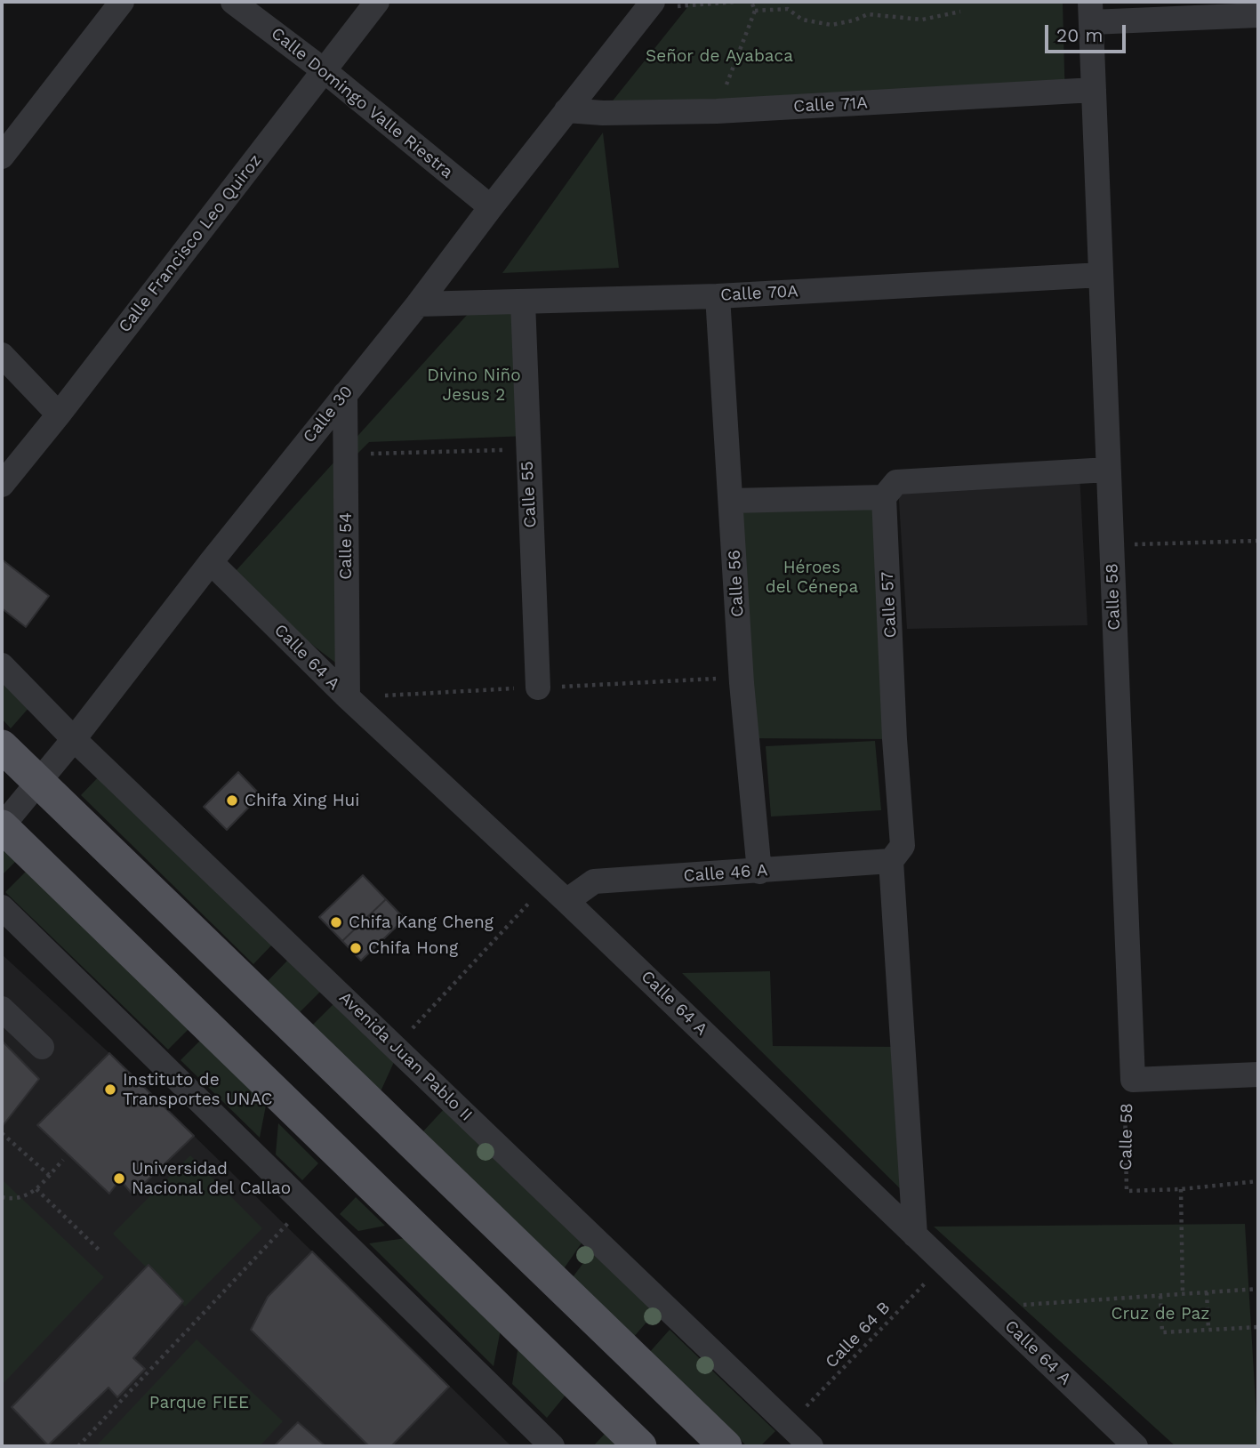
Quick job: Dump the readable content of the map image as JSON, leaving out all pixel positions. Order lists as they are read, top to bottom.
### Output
{
  "streets": {
    "street": [
      "Calle Domingo Valle Riestra",
      "Calle 71A",
      "Calle Francisco Leo Quiroz",
      "Calle 70A",
      "Calle 30",
      "Calle 55",
      "Calle 54",
      "Calle 56",
      "Calle 58",
      "Calle 57",
      "Calle 64 A",
      "Calle 46 A",
      "Avenida Juan Pablo II"
    ],
    "path": ["Calle 64 B"]
  },
  "crossings": [
    ["Calle Domingo Valle Riestra", "Calle Francisco Leo Quiroz"],
    ["Calle Domingo Valle Riestra", "Calle 30"],
    ["Calle 71A", "Calle 30"],
    ["Calle 71A", "Calle 58"],
    ["Calle 70A", "Calle 30"],
    ["Calle 70A", "Calle 55"],
    ["Calle 70A", "Calle 56"],
    ["Calle 70A", "Calle 58"],
    ["Calle 30", "Calle 54"],
    ["Calle 30", "Calle 64 A"],
    ["Calle 30", "Avenida Juan Pablo II"],
    ["Calle 54", "Calle 64 A"],
    ["Calle 56", "Calle 46 A"],
    ["Calle 57", "Calle 46 A"],
    ["Calle 64 A", "Calle 46 A"],
    ["Calle 64 A", "Calle 64 B"],
    ["Avenida Juan Pablo II", "Calle 64 B"]
  ],
  "parks": [
    "Señor de Ayabaca",
    "Divino Niño Jesus 2",
    "Héroes del Cénepa",
    "Cruz de Paz",
    "Parque FIEE"
  ],
  "places": [
    "Chifa Xing Hui",
    "Chifa Kang Cheng",
    "Chifa Hong",
    "Instituto de Transportes UNAC",
    "Universidad Nacional del Callao"
  ],
  "scale_bar": "20 m"
}
